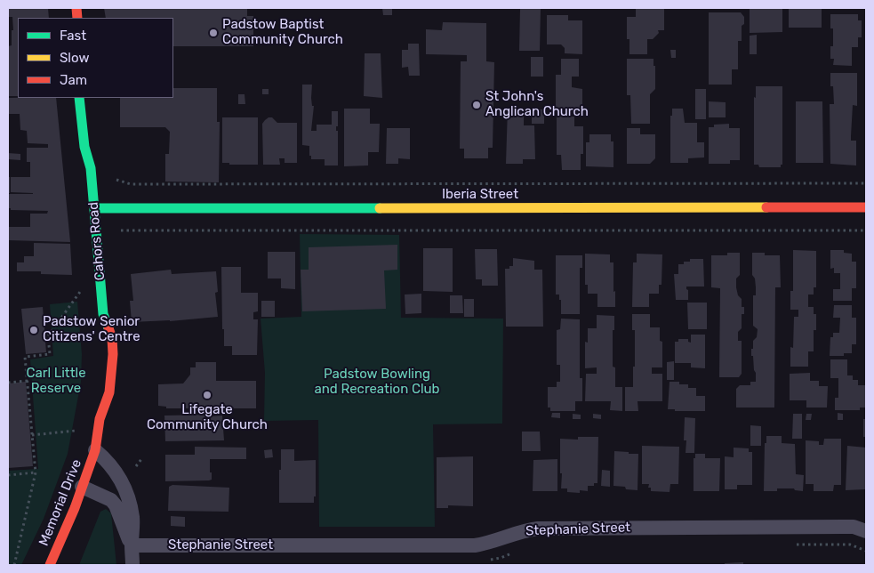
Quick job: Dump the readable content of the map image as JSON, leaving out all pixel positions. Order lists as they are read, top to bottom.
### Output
{
  "streets": {
    "street": [
      "Iberia Street",
      "Cahors Road",
      "Memorial Drive",
      "Stephanie Street"
    ]
  },
  "crossings": [
    ["Iberia Street", "Cahors Road"],
    ["Cahors Road", "Memorial Drive"]
  ],
  "parks": ["Carl Little Reserve", "Padstow Bowling and Recreation Club"],
  "places": [
    "Padstow Baptist Community Church",
    "St John's Anglican Church",
    "Padstow Senior Citizens' Centre",
    "Lifegate Community Church"
  ],
  "legend": ["Fast", "Slow", "Jam"]
}
